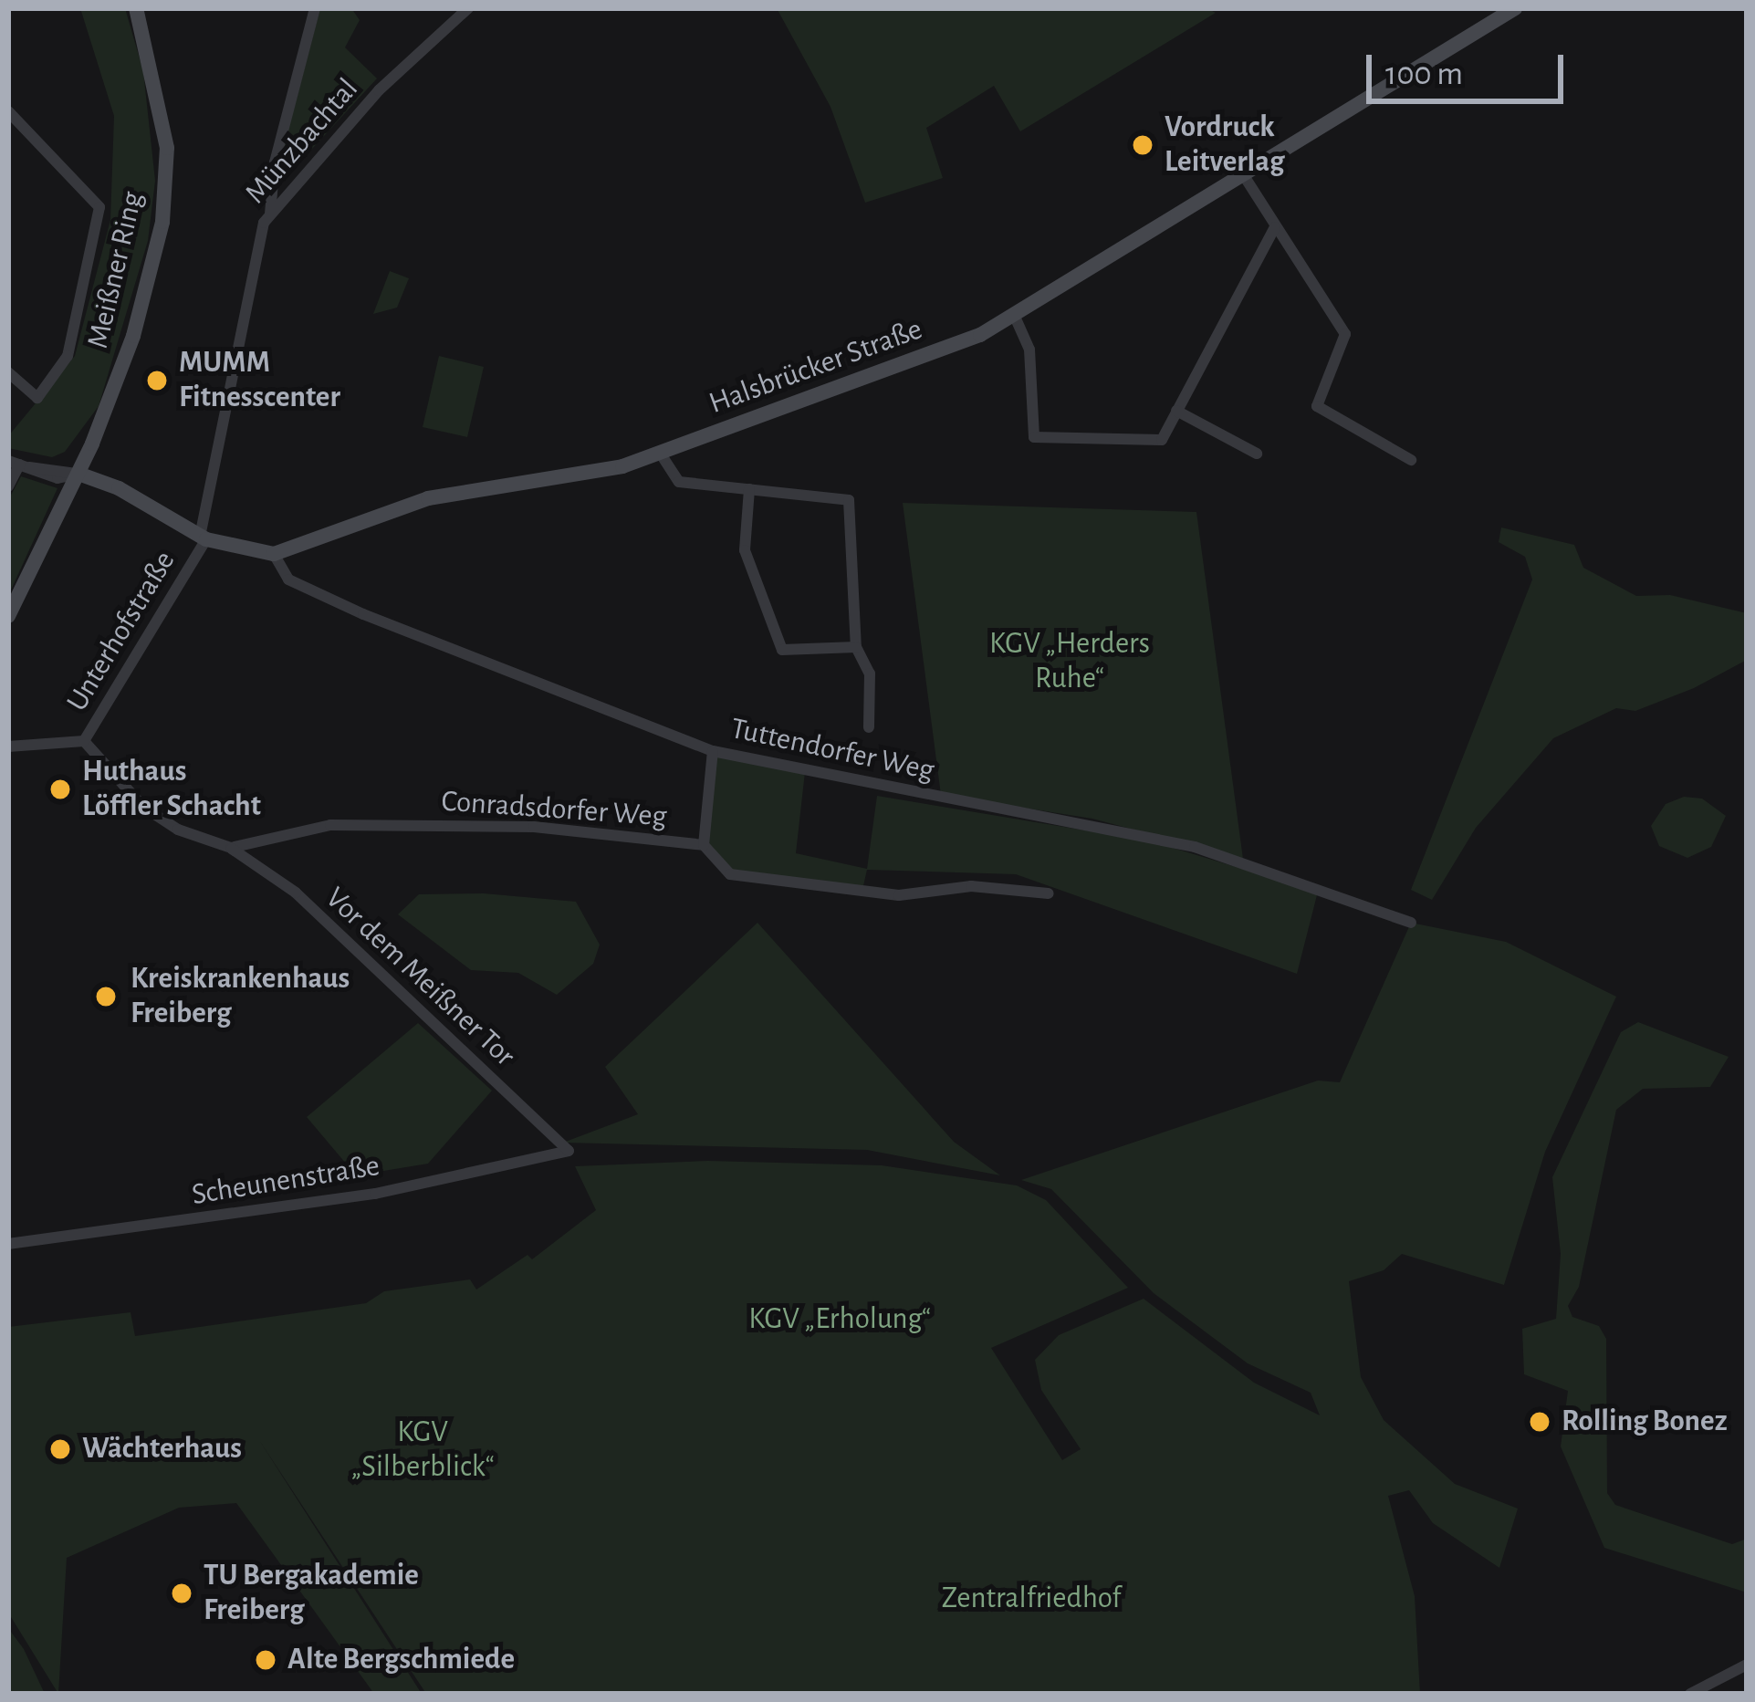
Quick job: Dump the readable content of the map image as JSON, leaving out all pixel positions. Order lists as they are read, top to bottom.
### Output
{
  "streets": {
    "main road": ["Meißner Ring", "Halsbrücker Straße"],
    "street": [
      "Münzbachtal",
      "Unterhofstraße",
      "Tuttendorfer Weg",
      "Conradsdorfer Weg",
      "Vor dem Meißner Tor",
      "Scheunenstraße"
    ]
  },
  "crossings": [
    ["Münzbachtal", "Unterhofstraße"],
    ["Halsbrücker Straße", "Tuttendorfer Weg"],
    ["Unterhofstraße", "Conradsdorfer Weg"],
    ["Conradsdorfer Weg", "Vor dem Meißner Tor"],
    ["Vor dem Meißner Tor", "Scheunenstraße"]
  ],
  "parks": [
    "KGV „Herders Ruhe“",
    "KGV „Erholung“",
    "KGV „Silberblick“",
    "Zentralfriedhof"
  ],
  "places": [
    "Vordruck Leitverlag",
    "MUMM Fitnesscenter",
    "Huthaus Löffler Schacht",
    "Kreiskrankenhaus Freiberg",
    "Rolling Bonez",
    "Wächterhaus",
    "TU Bergakademie Freiberg",
    "Alte Bergschmiede"
  ],
  "scale_bar": "100 m"
}
